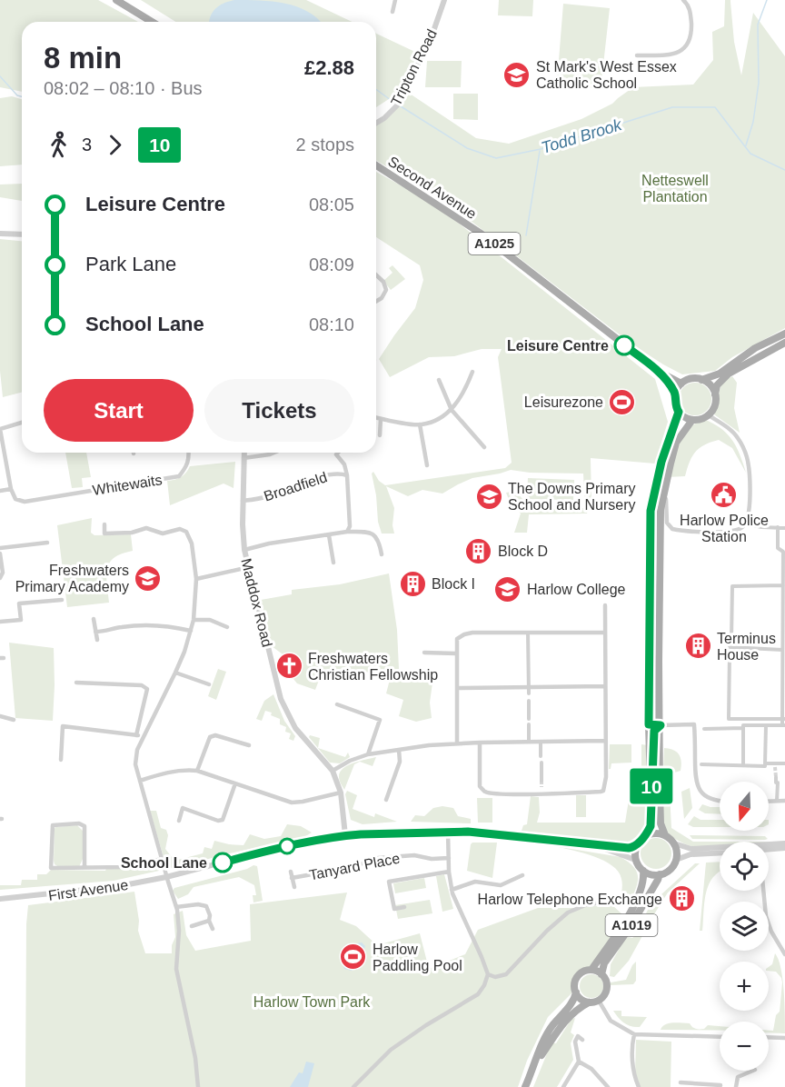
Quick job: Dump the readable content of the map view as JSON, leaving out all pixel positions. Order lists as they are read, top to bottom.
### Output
{
  "streets": {
    "main road": ["Second Avenue", "A1025", "A1019"],
    "street": [
      "Tripton Road",
      "Whitewaits",
      "Broadfield",
      "Maddox Road",
      "Tanyard Place",
      "First Avenue"
    ]
  },
  "crossings": [
    ["Broadfield", "Maddox Road"],
    ["Maddox Road", "First Avenue"],
    ["First Avenue", "A1019"]
  ],
  "water": ["Todd Brook"],
  "parks": ["Netteswell Plantation", "Harlow Town Park"],
  "places": {
    "school or university": [
      "St Mark's West Essex Catholic School",
      "The Downs Primary School and Nursery",
      "Freshwaters Primary Academy",
      "Harlow College"
    ],
    "other": ["Leisure Centre", "School Lane"],
    "sports": ["Leisurezone", "Harlow Paddling Pool"],
    "public building": ["Harlow Police Station"],
    "building": [
      "Block D",
      "Block I",
      "Terminus House",
      "Harlow Telephone Exchange"
    ],
    "church": ["Freshwaters Christian Fellowship"]
  },
  "lines": ["bus line 10"],
  "north": "bottom",
  "page": {
    "on_map": "10",
    "heading": ["8 min", "08:02 – 08:10 · Bus", "£2.88"],
    "legs": ["3", "10", "2 stops"],
    "list": [
      {
        "name": "Leisure Centre",
        "value": "08:05"
      },
      {
        "name": "Park Lane",
        "value": "08:09"
      },
      {
        "name": "School Lane",
        "value": "08:10"
      }
    ],
    "buttons": ["Start", "Tickets"],
    "map_buttons": ["+", "−"]
  }
}
